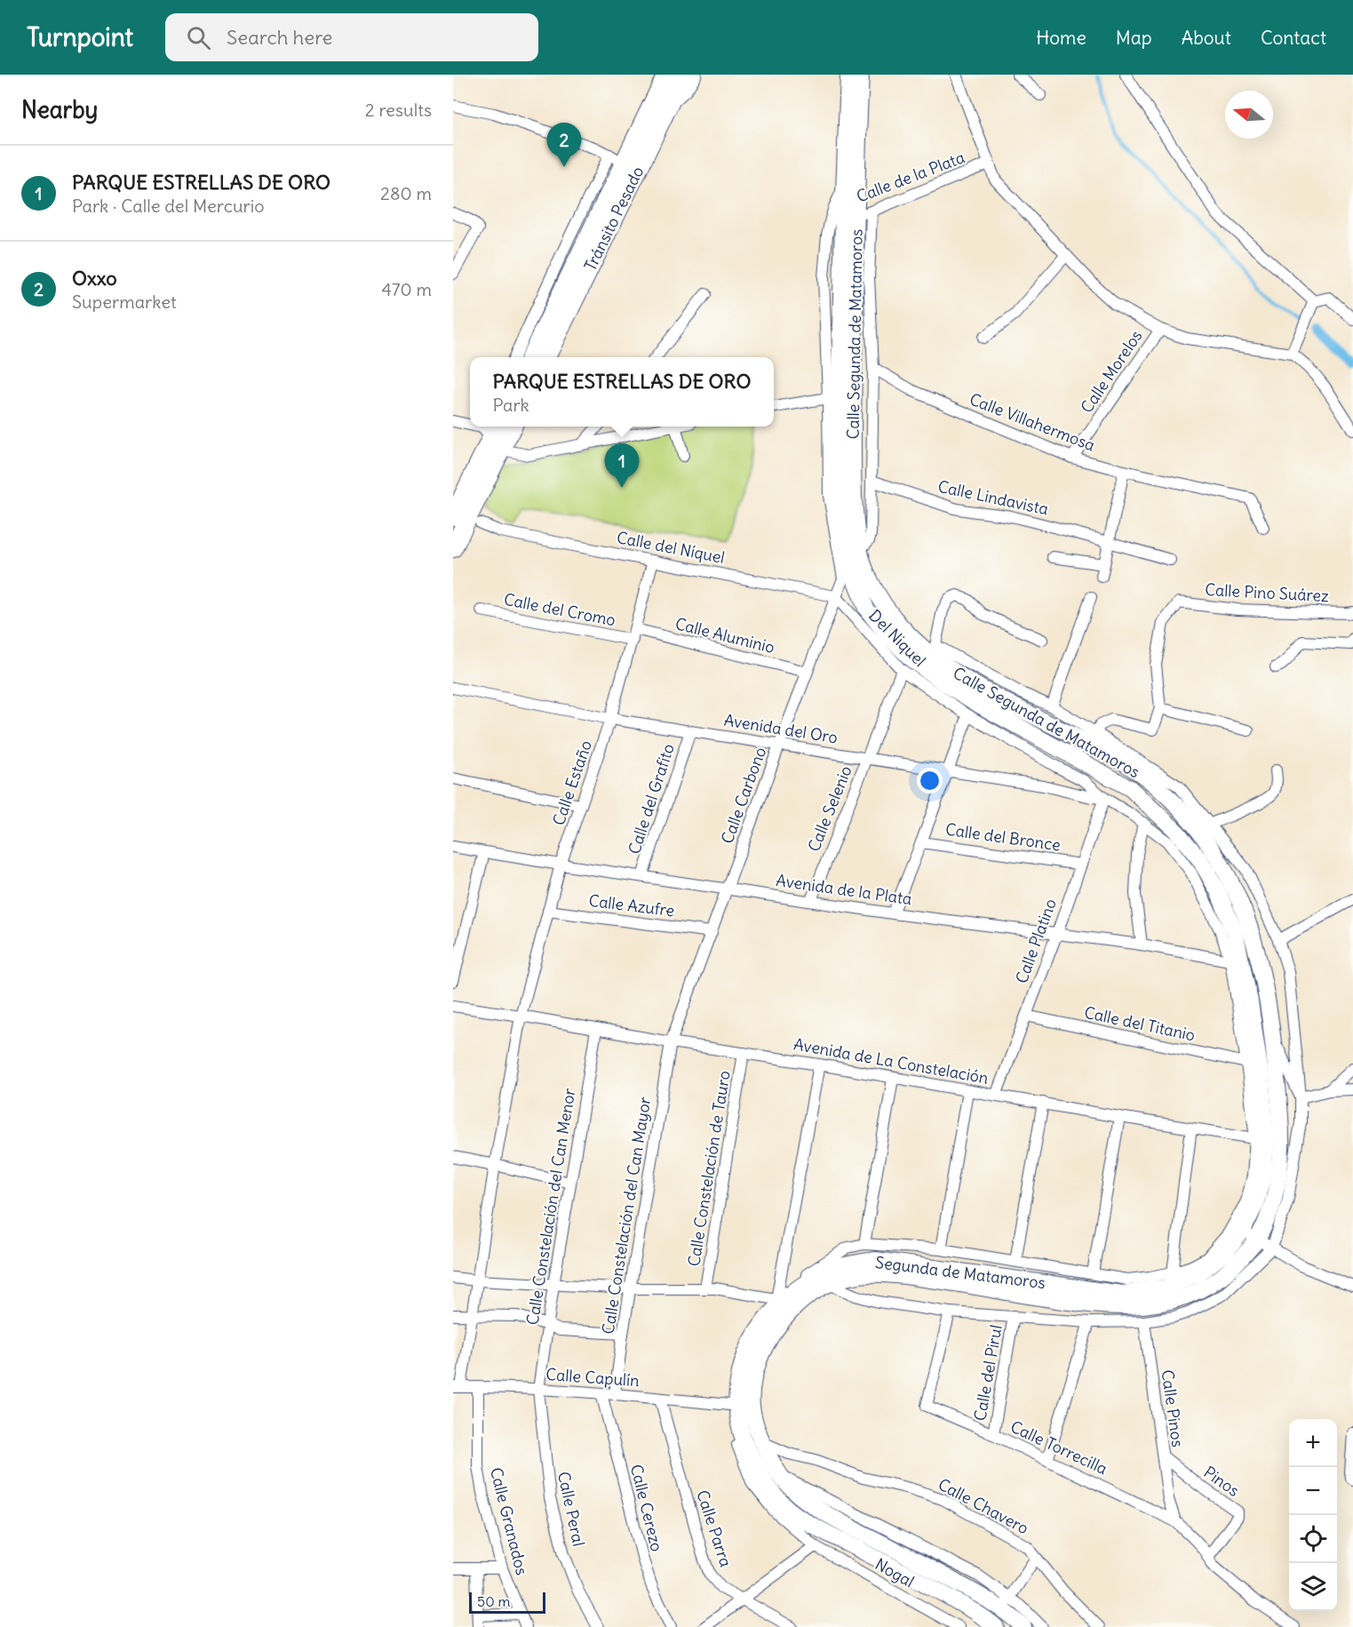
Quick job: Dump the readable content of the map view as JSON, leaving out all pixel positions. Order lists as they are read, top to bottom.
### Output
{
  "streets": {
    "main road": ["Tránsito Pesado", "Calle Segunda de Matamoros", "Segunda de Matamoros"],
    "street": [
      "Calle de la Plata",
      "Calle Morelos",
      "Calle Villahermosa",
      "Calle Lindavista",
      "Calle del Níquel",
      "Calle Pino Suárez",
      "Calle del Cromo",
      "Calle Aluminio",
      "Del Niquel",
      "Avenida del Oro",
      "Calle Estaño",
      "Calle Carbono",
      "Calle del Grafito",
      "Calle Selenio",
      "Calle del Bronce",
      "Avenida de la Plata",
      "Calle Azufre",
      "Calle Platino",
      "Calle del Titanio",
      "Avenida de La Constelación",
      "Calle Constelación de Tauro",
      "Calle Constelación del Can Menor",
      "Calle Constelación del Can Mayor",
      "Calle del Pirul",
      "Calle Capulín",
      "Calle Pinos",
      "Calle Torrecilla",
      "Pinos",
      "Calle Chavero",
      "Calle Cerezo",
      "Calle Peral",
      "Calle Granados",
      "Calle Parra",
      "Nogal"
    ]
  },
  "crossings": [
    ["Calle de la Plata", "Calle Segunda de Matamoros"],
    ["Calle de la Plata", "Calle Carbono"],
    ["Calle Segunda de Matamoros", "Calle Carbono"],
    ["Calle Segunda de Matamoros", "Segunda de Matamoros"],
    ["Calle Morelos", "Calle Villahermosa"],
    ["Calle Villahermosa", "Calle Carbono"],
    ["Calle Lindavista", "Calle Carbono"],
    ["Calle del Níquel", "Del Niquel"],
    ["Calle del Níquel", "Calle Estaño"],
    ["Calle del Níquel", "Calle Carbono"],
    ["Calle del Cromo", "Calle Aluminio"],
    ["Calle del Cromo", "Calle Estaño"],
    ["Calle Aluminio", "Calle Estaño"],
    ["Calle Aluminio", "Calle Carbono"],
    ["Del Niquel", "Avenida del Oro"],
    ["Del Niquel", "Calle Carbono"],
    ["Del Niquel", "Calle Selenio"],
    ["Del Niquel", "Avenida de la Plata"],
    ["Del Niquel", "Calle Platino"],
    ["Del Niquel", "Calle del Titanio"],
    ["Del Niquel", "Avenida de La Constelación"],
    ["Del Niquel", "Nogal"],
    ["Avenida del Oro", "Calle Estaño"],
    ["Avenida del Oro", "Calle Carbono"],
    ["Avenida del Oro", "Calle del Grafito"],
    ["Avenida del Oro", "Calle Selenio"],
    ["Avenida del Oro", "Calle Platino"],
    ["Calle Estaño", "Avenida de la Plata"],
    ["Calle Estaño", "Calle Azufre"],
    ["Calle Estaño", "Avenida de La Constelación"],
    ["Calle Estaño", "Calle Capulín"],
    ["Calle Carbono", "Avenida de la Plata"],
    ["Calle Carbono", "Calle Azufre"],
    ["Calle Carbono", "Avenida de La Constelación"],
    ["Calle Carbono", "Calle Constelación del Can Mayor"],
    ["Calle del Grafito", "Avenida de la Plata"],
    ["Calle Selenio", "Avenida de la Plata"],
    ["Calle del Bronce", "Calle Platino"],
    ["Avenida de la Plata", "Calle Platino"],
    ["Calle Platino", "Calle del Titanio"],
    ["Calle Platino", "Avenida de La Constelación"],
    ["Avenida de La Constelación", "Calle Constelación de Tauro"],
    ["Avenida de La Constelación", "Calle Constelación del Can Menor"],
    ["Avenida de La Constelación", "Calle Constelación del Can Mayor"],
    ["Calle Constelación del Can Menor", "Calle Capulín"],
    ["Calle Constelación del Can Menor", "Calle Peral"],
    ["Calle Constelación del Can Mayor", "Calle Capulín"],
    ["Segunda de Matamoros", "Nogal"],
    ["Calle del Pirul", "Calle Torrecilla"],
    ["Calle Capulín", "Calle Cerezo"],
    ["Calle Capulín", "Calle Peral"],
    ["Calle Capulín", "Calle Granados"],
    ["Calle Capulín", "Calle Parra"],
    ["Calle Capulín", "Nogal"],
    ["Calle Pinos", "Calle Torrecilla"],
    ["Calle Pinos", "Pinos"],
    ["Calle Torrecilla", "Pinos"]
  ],
  "scale_bar": "50 m",
  "north": "left",
  "page": {
    "header": "Turnpoint",
    "search": "Search here",
    "nav": [
      "Home",
      "Map",
      "About",
      "Contact"
    ],
    "heading": ["Nearby", "2 results"],
    "pins": ["2", "1"],
    "list": [
      {
        "mark": "1",
        "name": "PARQUE ESTRELLAS DE ORO",
        "note": "Park · Calle del Mercurio",
        "value": "280 m"
      },
      {
        "mark": "2",
        "name": "Oxxo",
        "note": "Supermarket",
        "value": "470 m"
      }
    ],
    "popup": ["PARQUE ESTRELLAS DE ORO", "Park"],
    "map_buttons": ["+", "−"],
    "scale": "50 m"
  }
}
